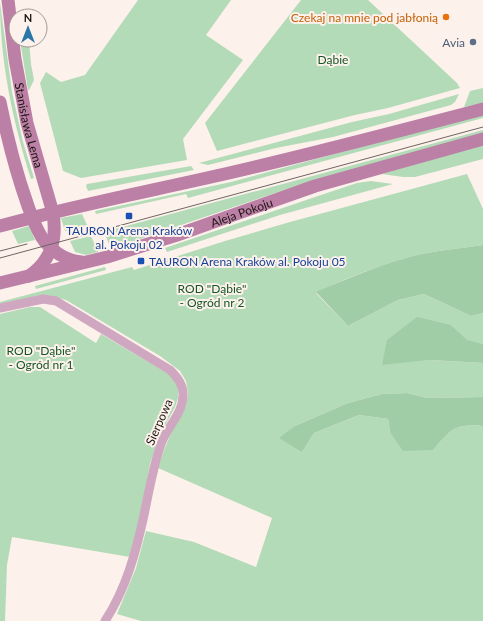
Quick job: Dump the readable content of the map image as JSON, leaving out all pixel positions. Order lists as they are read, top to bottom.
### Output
{
  "streets": {
    "main road": ["Stanisława Lema", "Aleja Pokoju"],
    "street": ["Sierpowa"]
  },
  "crossings": [
    ["Stanisława Lema", "Aleja Pokoju"]
  ],
  "parks": ["Dąbie", "ROD \"Dąbie\" - Ogród nr 2", "ROD \"Dąbie\" - Ogród nr 1"],
  "places": {
    "other": ["Czekaj na mnie pod jabłonią", "Avia"],
    "transit": ["TAURON Arena Kraków al. Pokoju 02", "TAURON Arena Kraków al. Pokoju 05"]
  },
  "north": "top"
}
